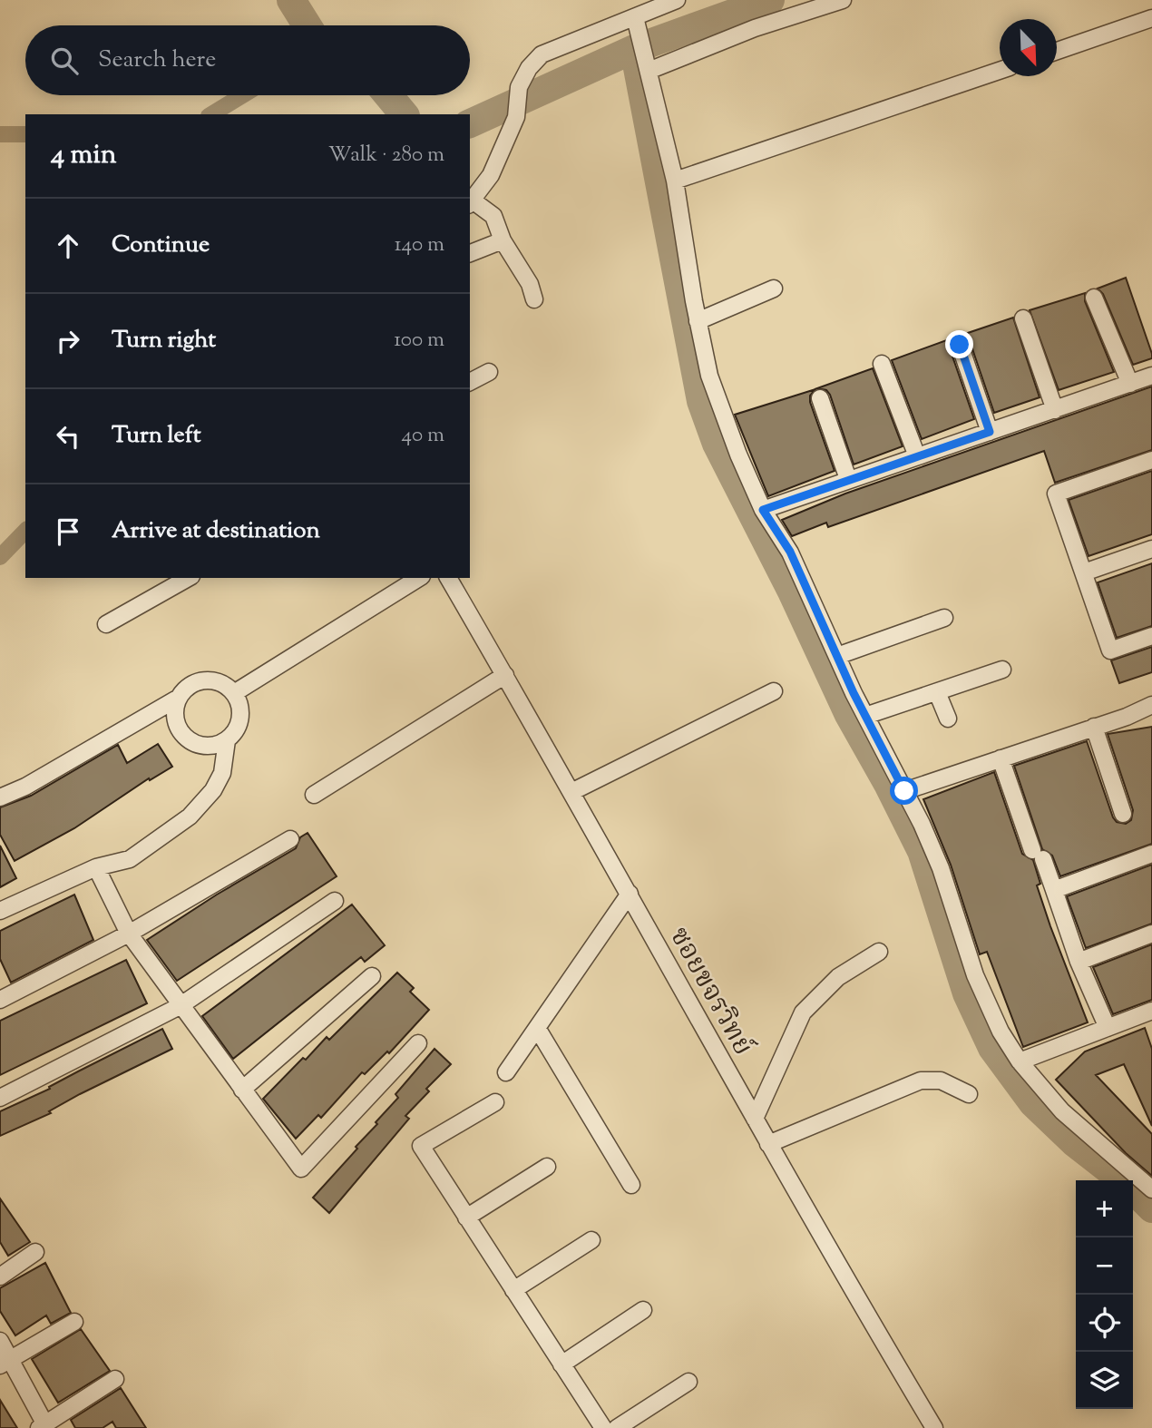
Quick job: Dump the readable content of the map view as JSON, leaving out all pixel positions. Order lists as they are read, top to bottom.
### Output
{
  "streets": {
    "street": ["ซอยขจรวิทย์"]
  },
  "north": "bottom right",
  "page": {
    "search": "Search here",
    "heading": ["4 min", "Walk · 280 m"],
    "list": [
      ["Continue", "140 m"],
      ["Turn right", "100 m"],
      ["Turn left", "40 m"],
      "Arrive at destination"
    ],
    "map_buttons": ["+", "−"]
  }
}
